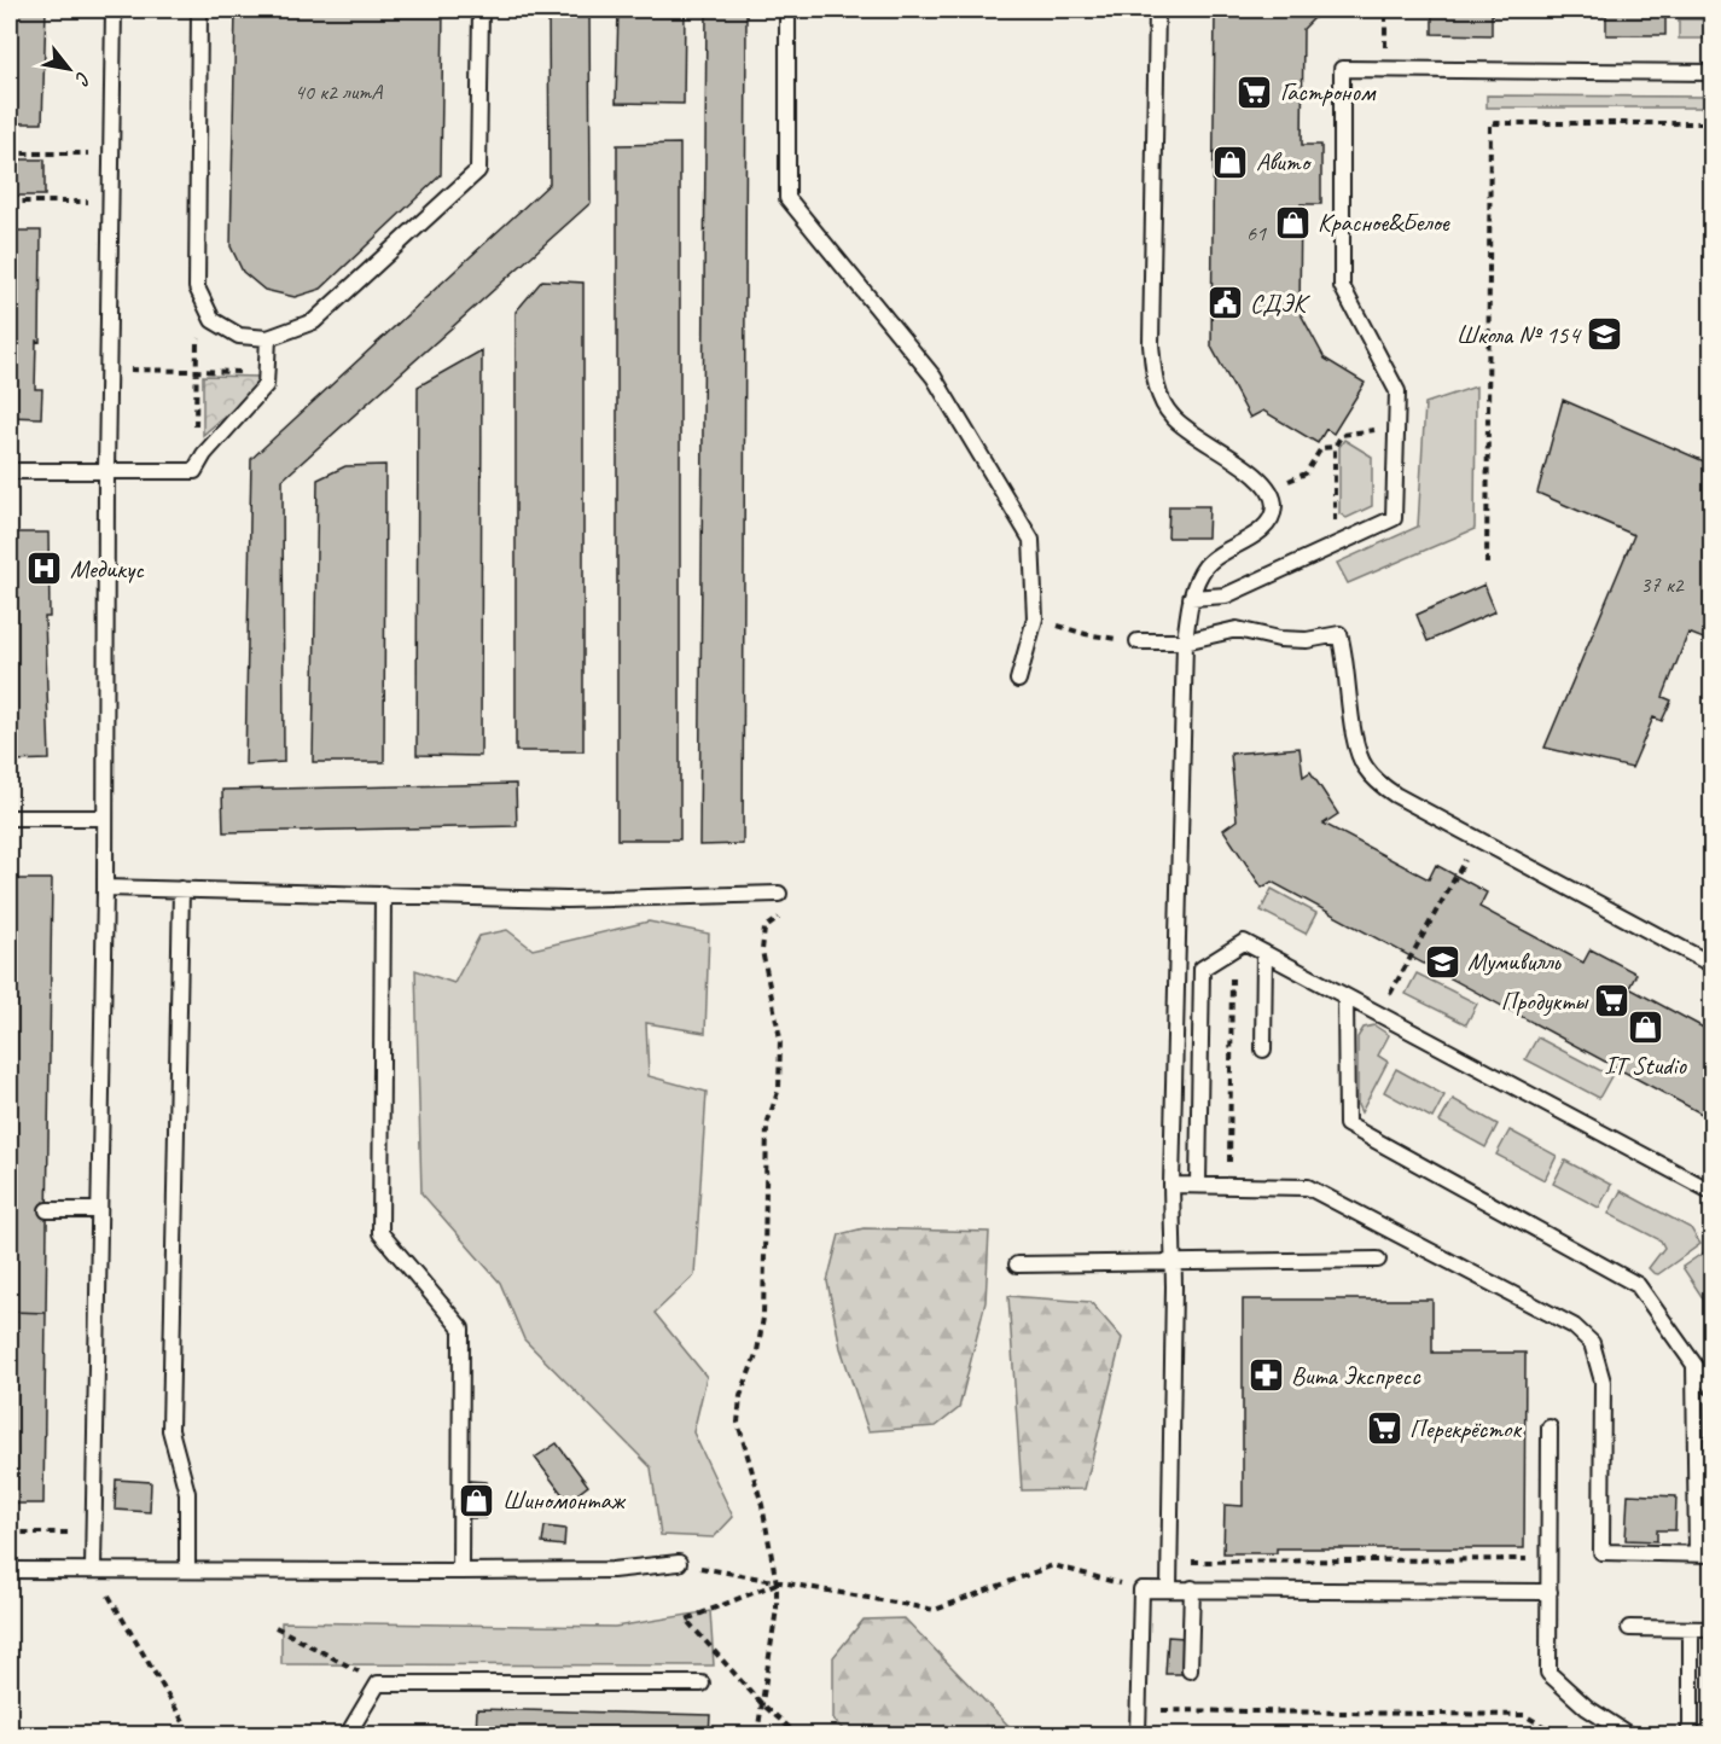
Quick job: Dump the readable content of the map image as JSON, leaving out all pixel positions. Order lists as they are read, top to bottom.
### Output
{
  "places": {
    "supermarket": ["Гастроном", "Продукты", "Перекрёсток"],
    "shop": [
      "Авито",
      "Красное&Белое",
      "IT Studio",
      "Шиномонтаж"
    ],
    "public building": ["СДЭК"],
    "school or university": ["Школа № 154", "Мумивилль"],
    "hospital": ["Медикус"],
    "pharmacy": ["Вита Экспресс"]
  },
  "house_numbers": ["40 к2 литА", "61", "37 к2"],
  "north": "bottom right"
}
